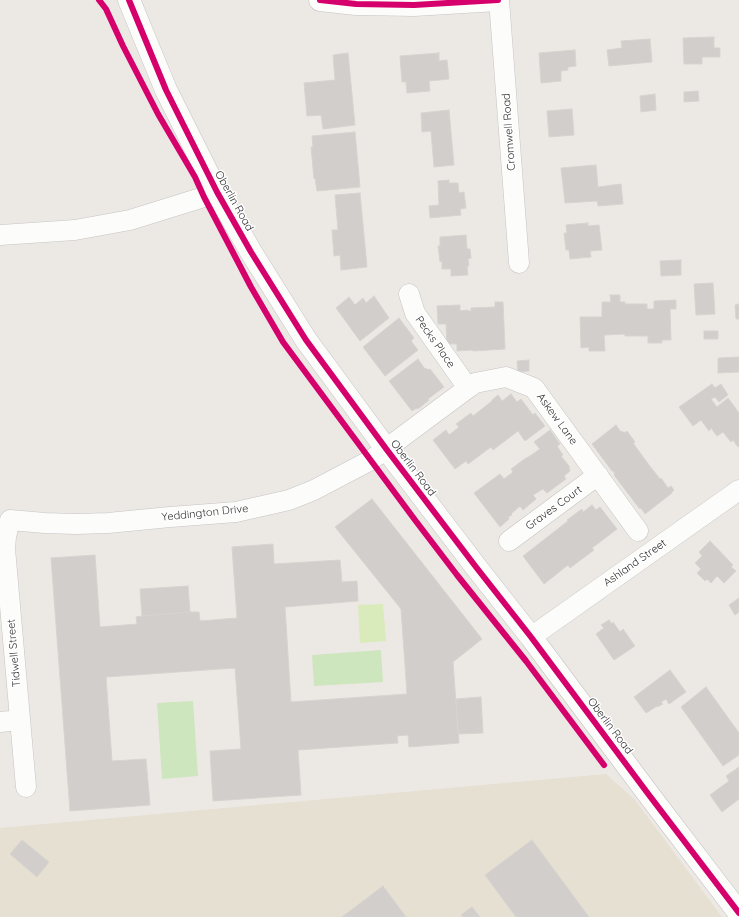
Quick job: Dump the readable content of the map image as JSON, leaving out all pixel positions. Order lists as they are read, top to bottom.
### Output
{
  "streets": {
    "main road": ["Oberlin Road"],
    "street": [
      "Cromwell Road",
      "Pecks Place",
      "Askew Lane",
      "Graves Court",
      "Yeddington Drive",
      "Ashland Street",
      "Tidwell Street"
    ]
  },
  "crossings": [
    ["Oberlin Road", "Askew Lane"],
    ["Oberlin Road", "Yeddington Drive"],
    ["Oberlin Road", "Ashland Street"],
    ["Pecks Place", "Askew Lane"],
    ["Askew Lane", "Graves Court"],
    ["Askew Lane", "Yeddington Drive"],
    ["Yeddington Drive", "Tidwell Street"]
  ]
}
